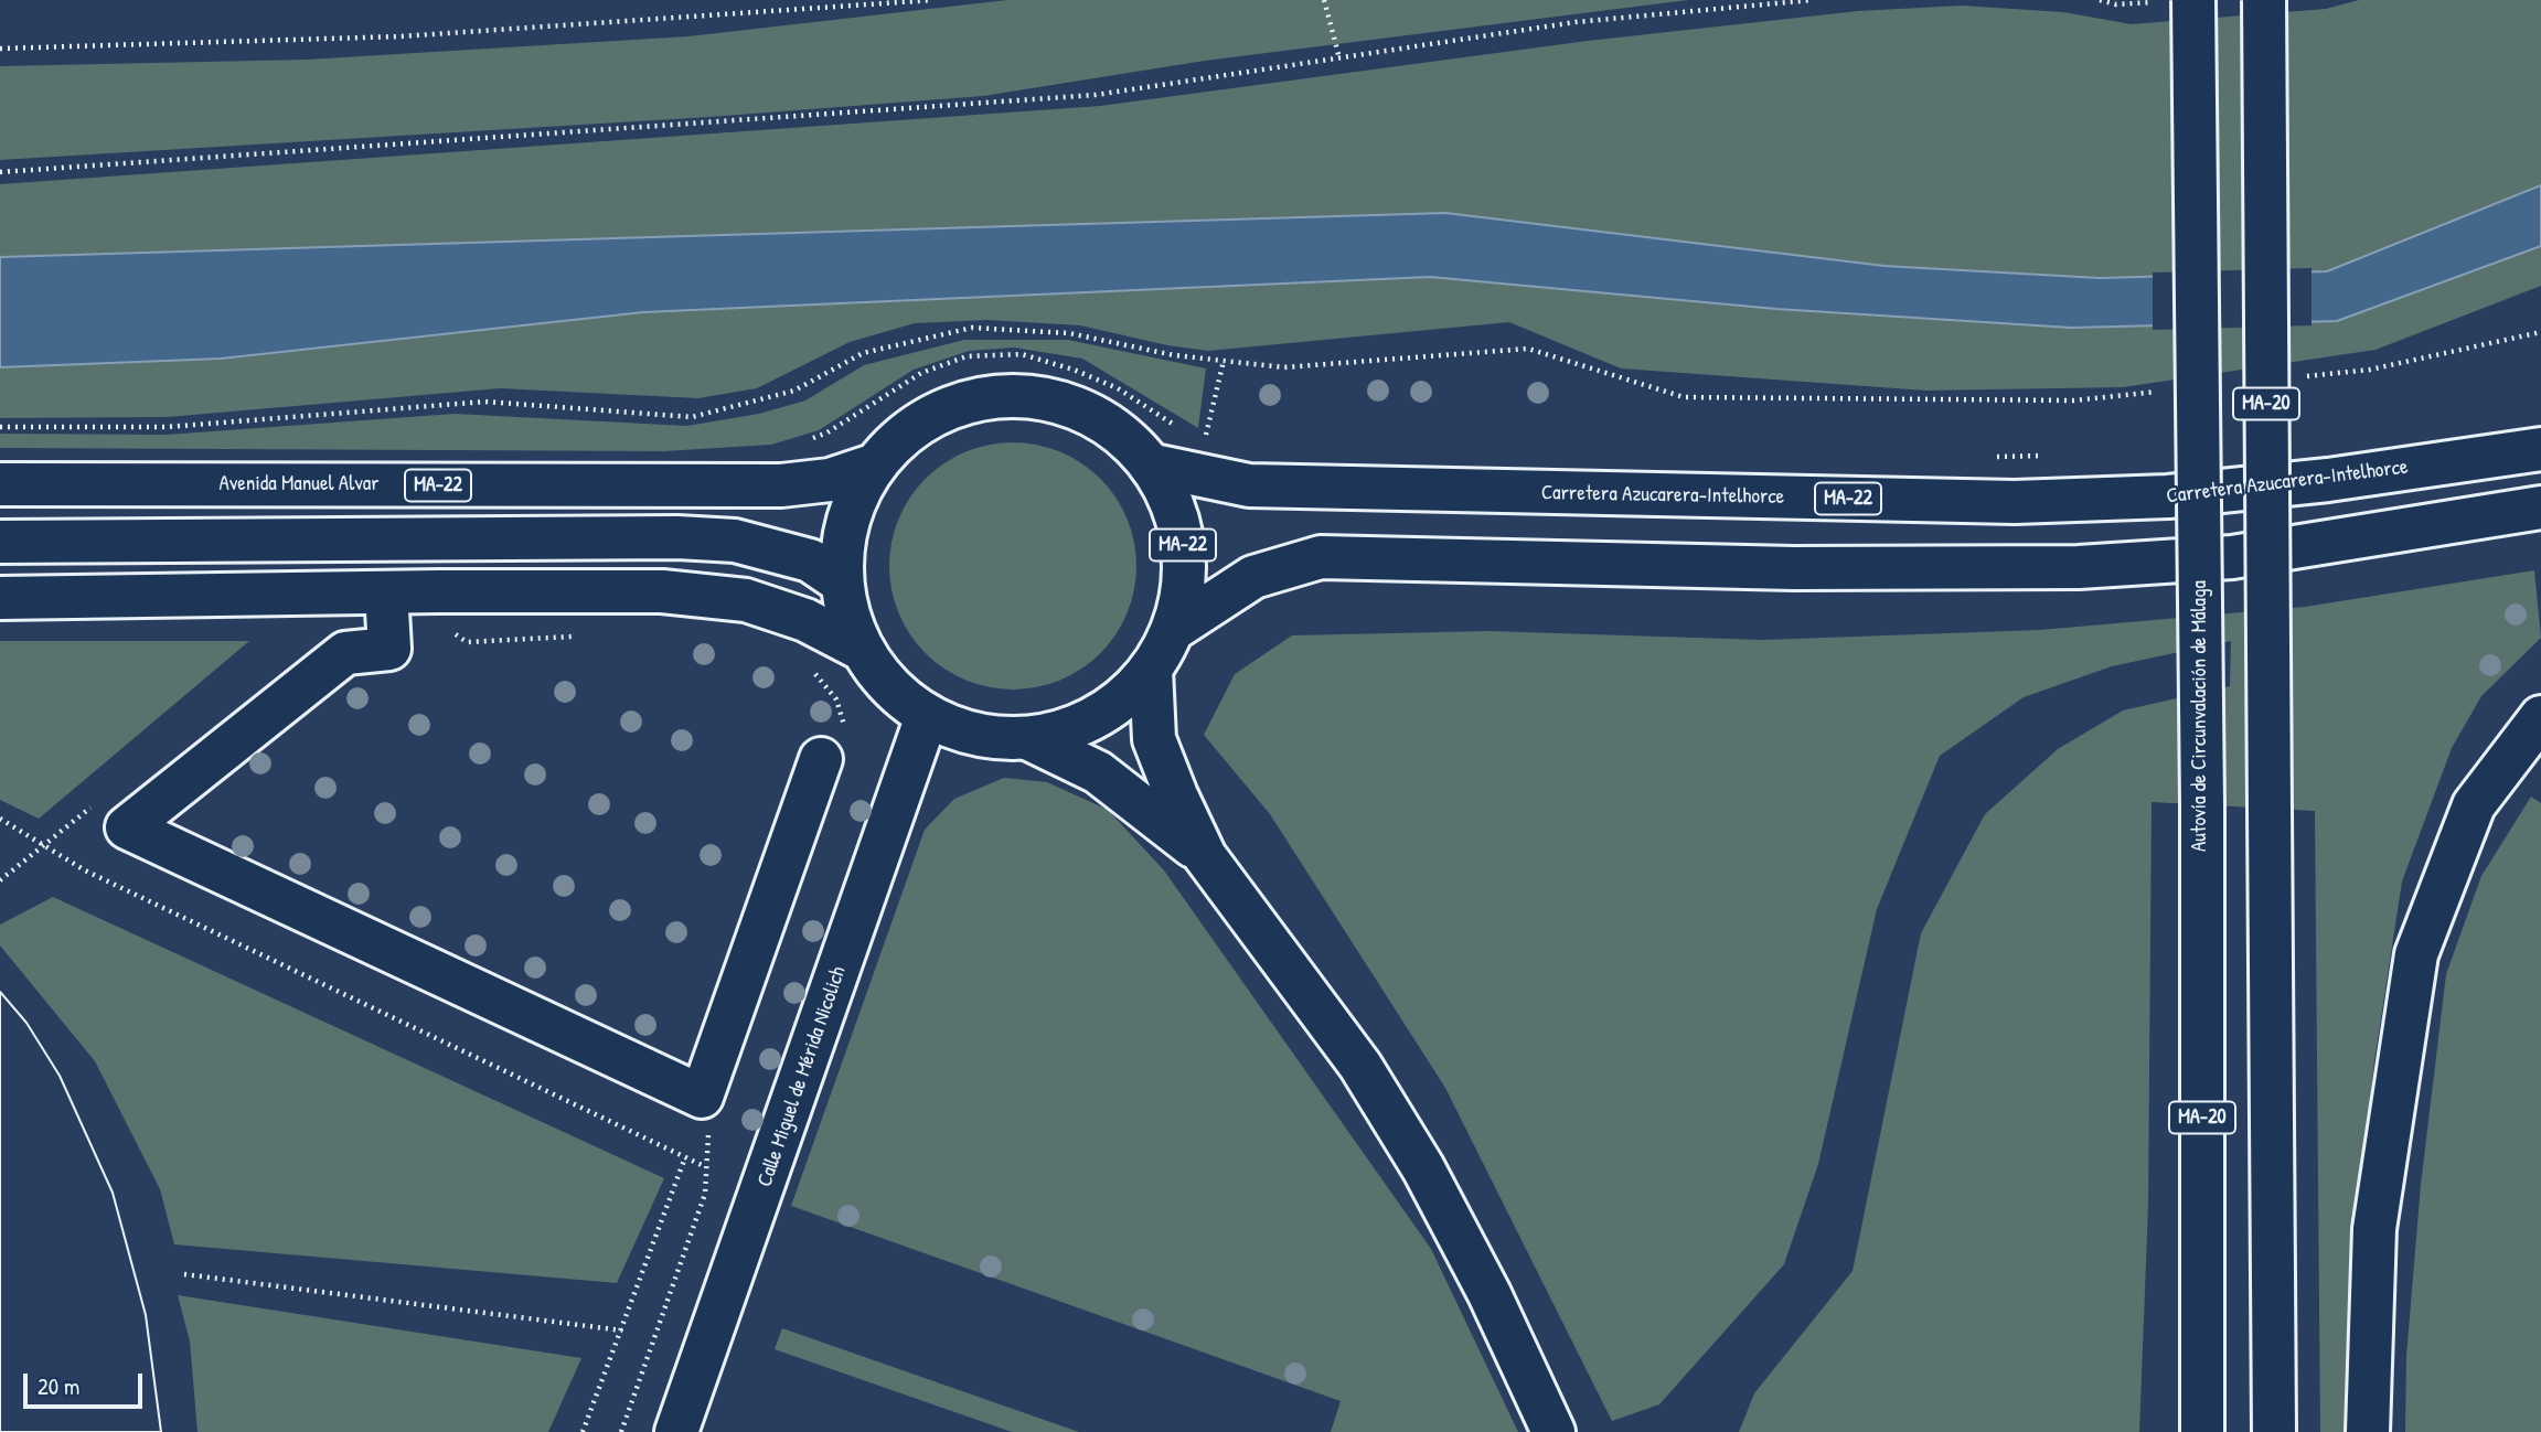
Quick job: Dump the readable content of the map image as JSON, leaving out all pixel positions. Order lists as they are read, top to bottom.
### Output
{
  "streets": {
    "main road": [
      "MA-20",
      "Carretera Azucarera-Intelhorce",
      "Avenida Manuel Alvar",
      "MA-22",
      "Autovía de Circunvalación de Málaga",
      "Calle Miguel de Mérida Nicolich"
    ]
  },
  "crossings": [
    ["Carretera Azucarera-Intelhorce", "MA-22"],
    ["Avenida Manuel Alvar", "MA-22"],
    ["MA-22", "Calle Miguel de Mérida Nicolich"]
  ],
  "scale_bar": "20 m"
}
